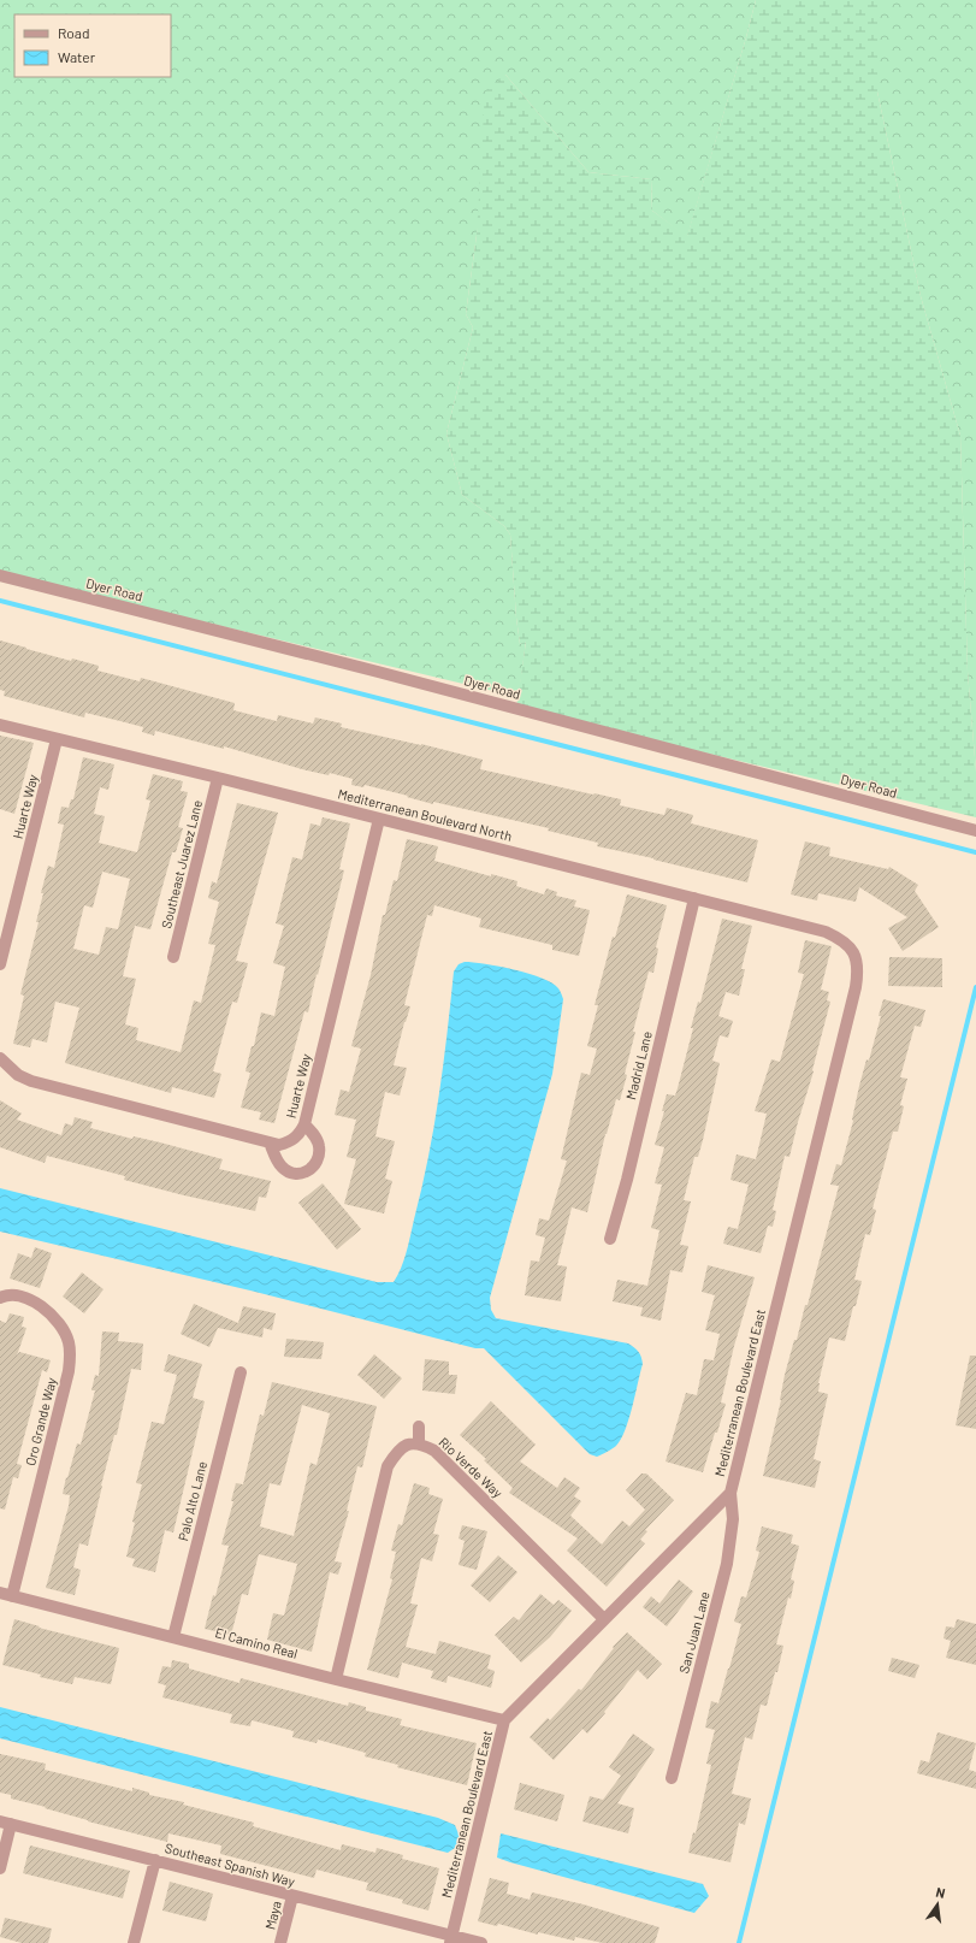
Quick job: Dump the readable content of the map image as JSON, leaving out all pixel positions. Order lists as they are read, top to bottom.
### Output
{
  "streets": {
    "street": [
      "Dyer Road",
      "Huarte Way",
      "Mediterranean Boulevard North",
      "Southeast Juarez Lane",
      "Madrid Lane",
      "Mediterranean Boulevard East",
      "Oro Grande Way",
      "Rio Verde Way",
      "Palo Alto Lane",
      "San Juan Lane",
      "El Camino Real",
      "Southeast Spanish Way",
      "Maya"
    ]
  },
  "crossings": [
    ["Huarte Way", "Mediterranean Boulevard North"],
    ["Mediterranean Boulevard North", "Southeast Juarez Lane"],
    ["Mediterranean Boulevard North", "Madrid Lane"],
    ["Mediterranean Boulevard North", "Mediterranean Boulevard East"],
    ["Mediterranean Boulevard East", "Rio Verde Way"],
    ["Mediterranean Boulevard East", "San Juan Lane"],
    ["Mediterranean Boulevard East", "El Camino Real"],
    ["Mediterranean Boulevard East", "Southeast Spanish Way"],
    ["Oro Grande Way", "El Camino Real"],
    ["Rio Verde Way", "El Camino Real"],
    ["Palo Alto Lane", "El Camino Real"],
    ["Southeast Spanish Way", "Maya"]
  ],
  "legend": ["Road", "Water"],
  "north": "top"
}
